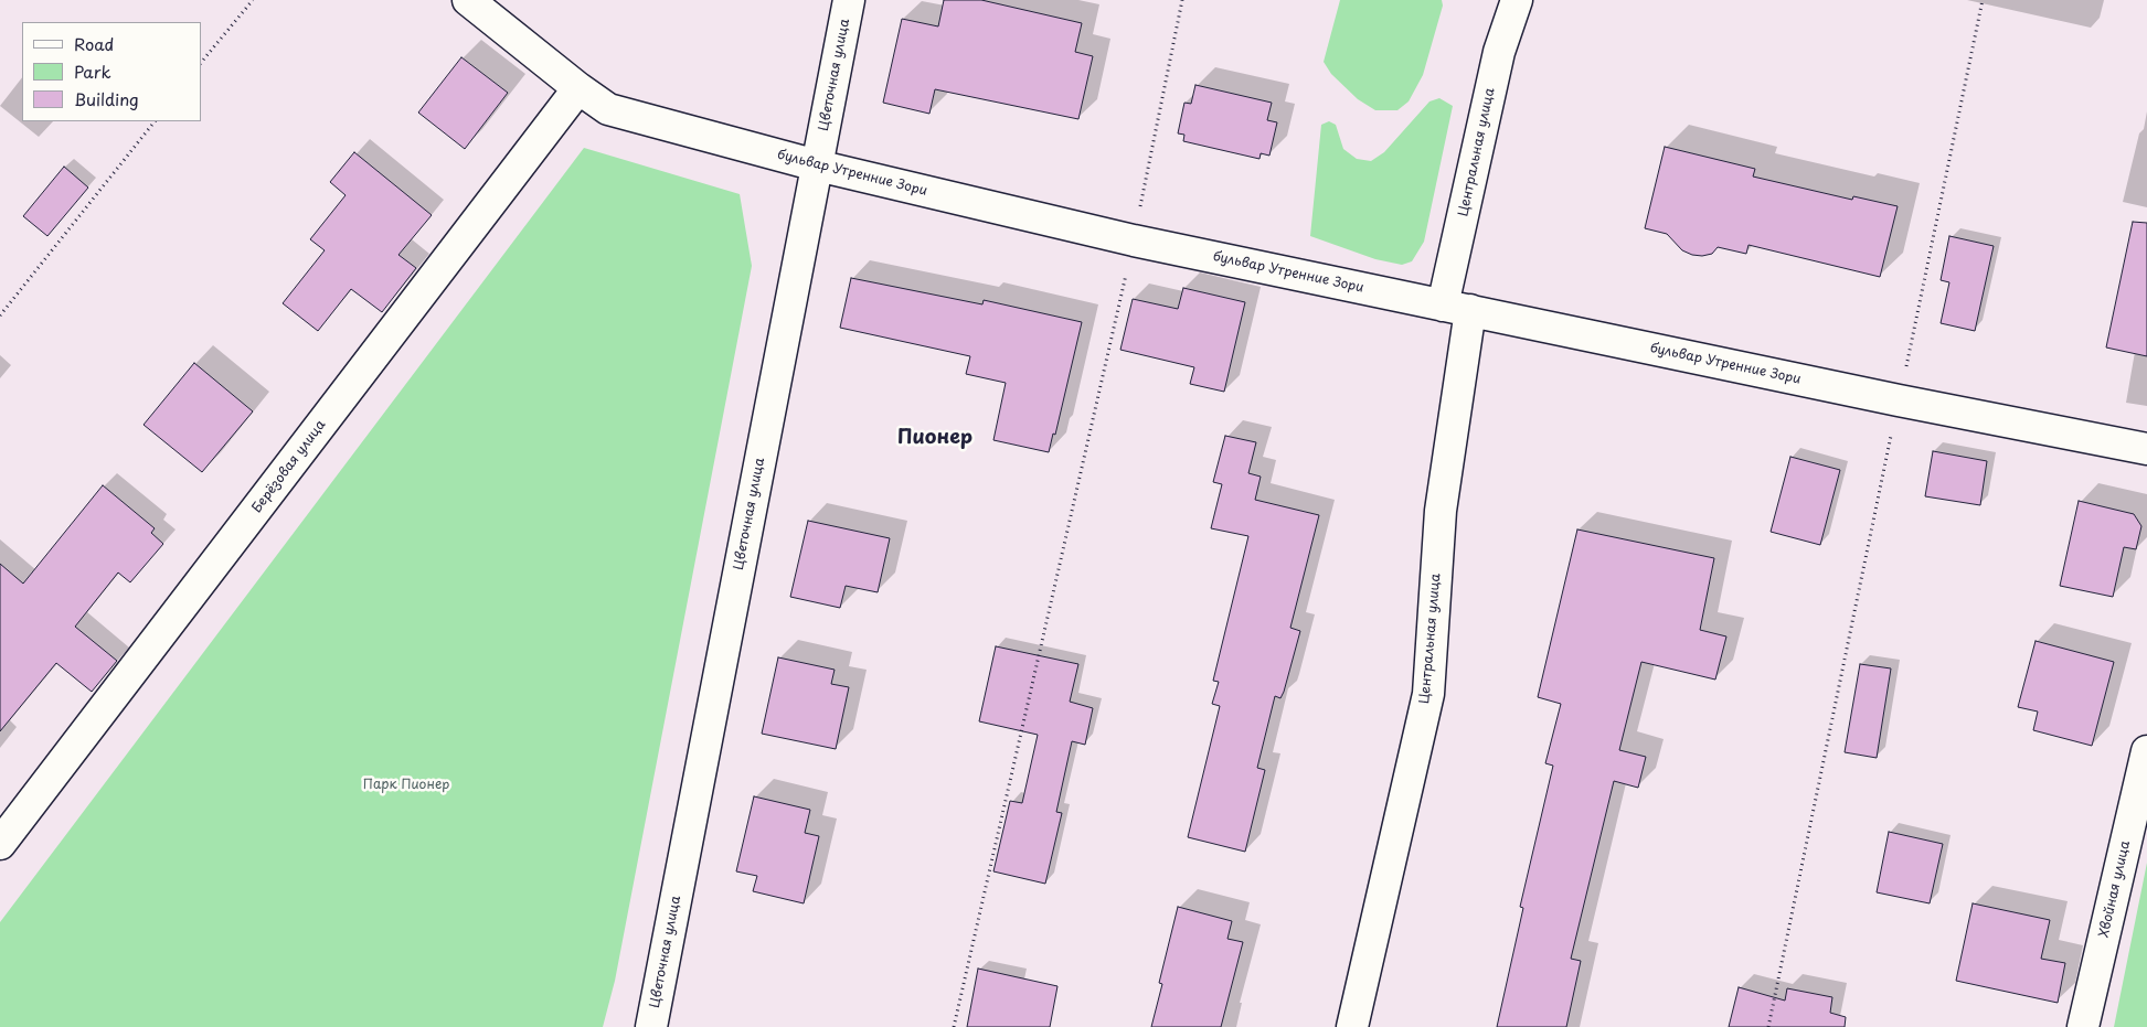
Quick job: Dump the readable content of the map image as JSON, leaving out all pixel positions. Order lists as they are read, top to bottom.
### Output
{
  "streets": {
    "street": [
      "Цветочная улица",
      "Центральная улица",
      "бульвар Утренние Зори",
      "Берёзовая улица",
      "Хвойная улица"
    ]
  },
  "crossings": [
    ["Цветочная улица", "бульвар Утренние Зори"],
    ["Центральная улица", "бульвар Утренние Зори"],
    ["бульвар Утренние Зори", "Берёзовая улица"]
  ],
  "districts": ["Пионер"],
  "parks": ["Парк Пионер"],
  "legend": ["Road", "Park", "Building"]
}
